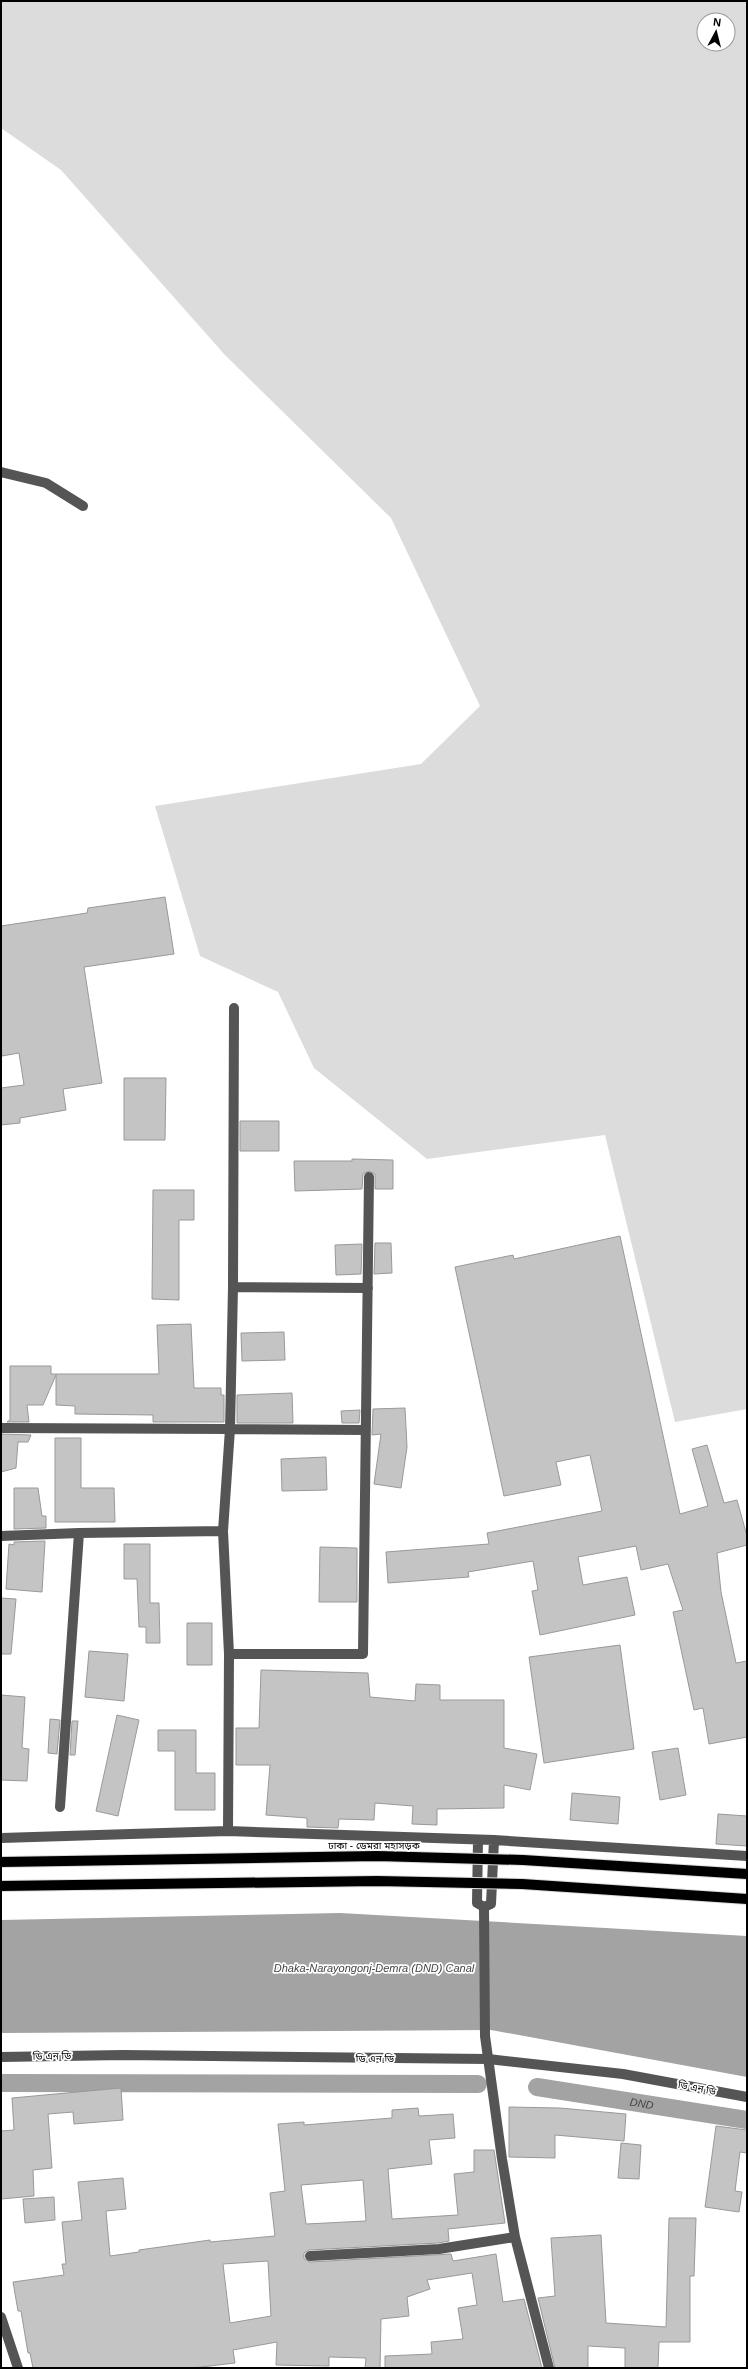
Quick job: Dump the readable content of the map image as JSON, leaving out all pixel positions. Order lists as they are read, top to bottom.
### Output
{
  "streets": {
    "main road": ["ঢাকা - ডেমরা মহাসড়ক"],
    "street": ["ডি এন ডি"]
  },
  "water": ["Dhaka-Narayongonj-Demra (DND) Canal", "DND"],
  "north": "top"
}
